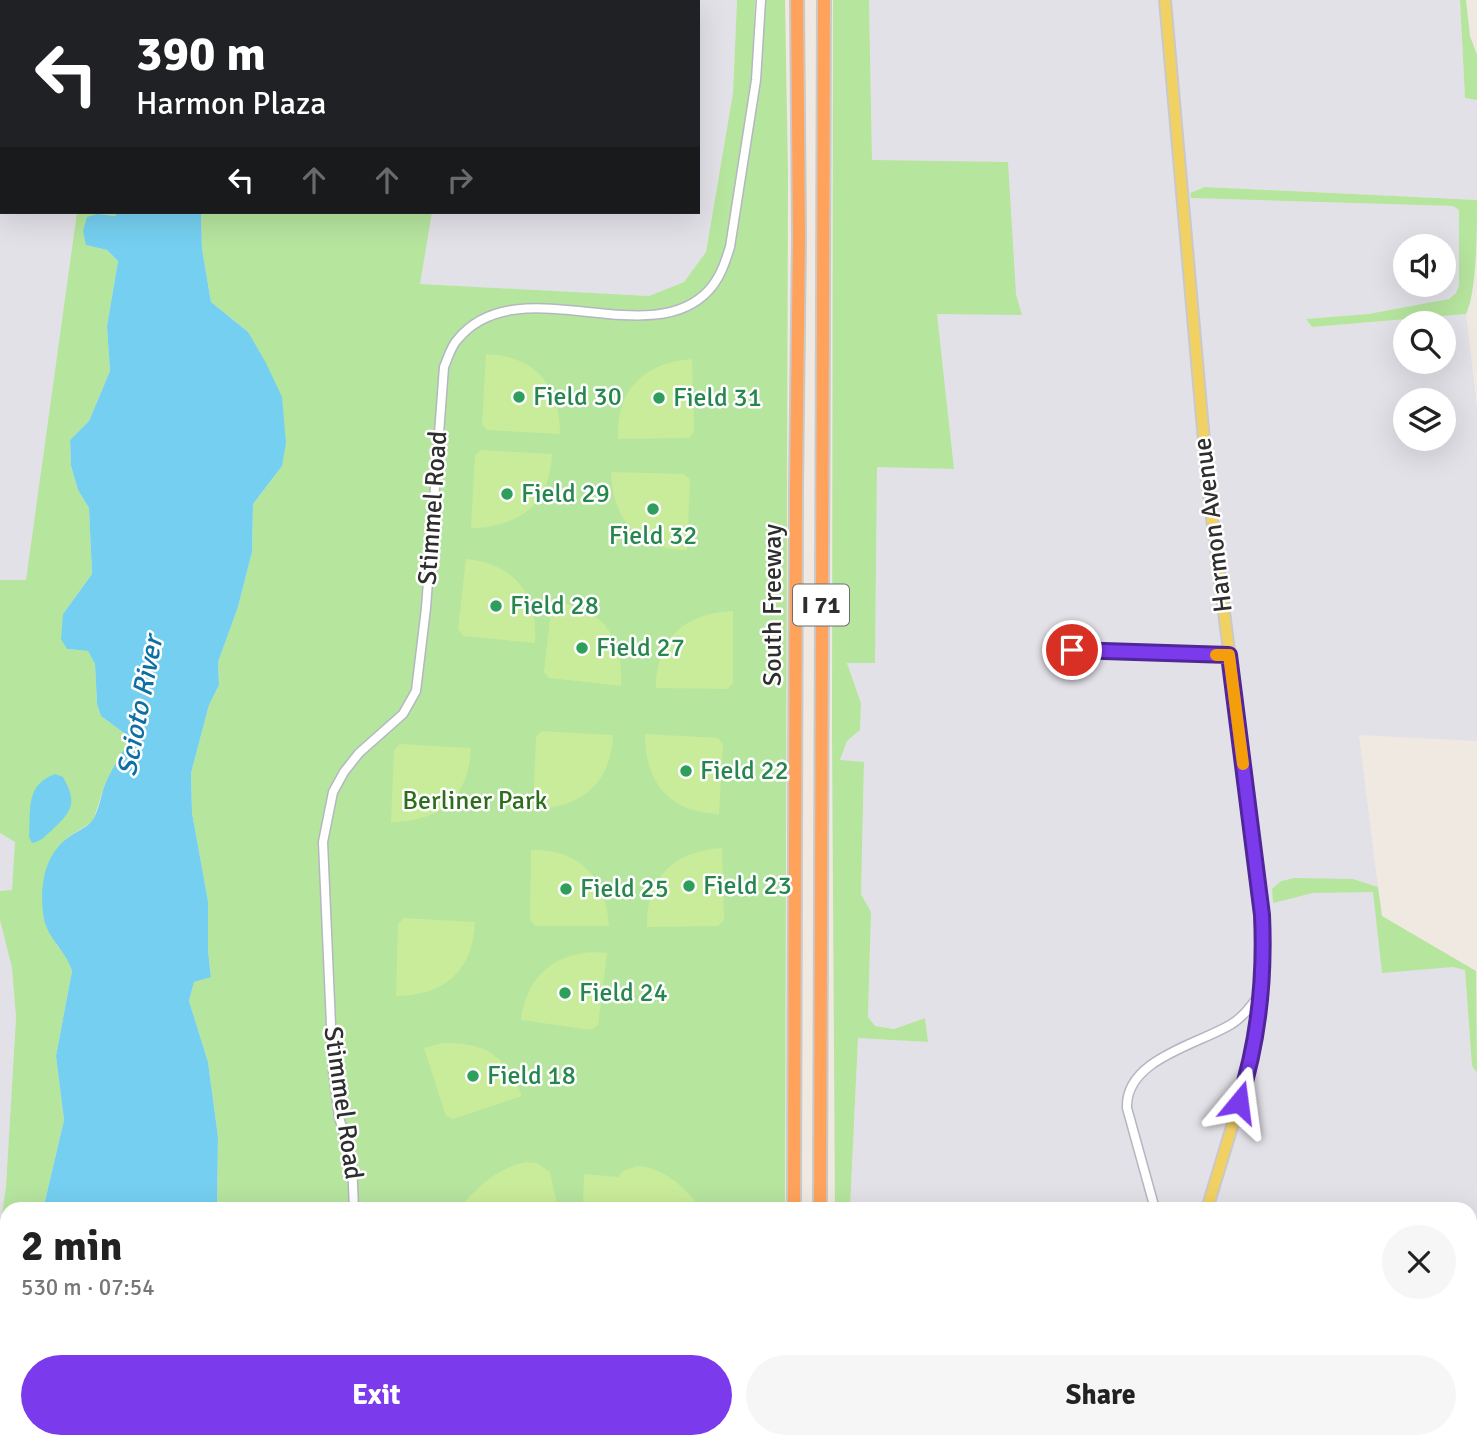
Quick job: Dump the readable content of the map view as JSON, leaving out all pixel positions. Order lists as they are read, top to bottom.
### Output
{
  "streets": {
    "highway": ["South Freeway", "I 71"],
    "main road": ["Harmon Avenue"],
    "street": ["Stimmel Road"]
  },
  "water": ["Scioto River"],
  "parks": ["Berliner Park"],
  "places": [
    "Field 30",
    "Field 31",
    "Field 29",
    "Field 32",
    "Field 28",
    "Field 27",
    "Field 22",
    "Field 23",
    "Field 25",
    "Field 24",
    "Field 18"
  ],
  "page": {
    "turn": ["390 m", "Harmon Plaza"],
    "heading": ["2 min", "530 m · 07:54"],
    "buttons": ["Exit", "Share"]
  }
}
